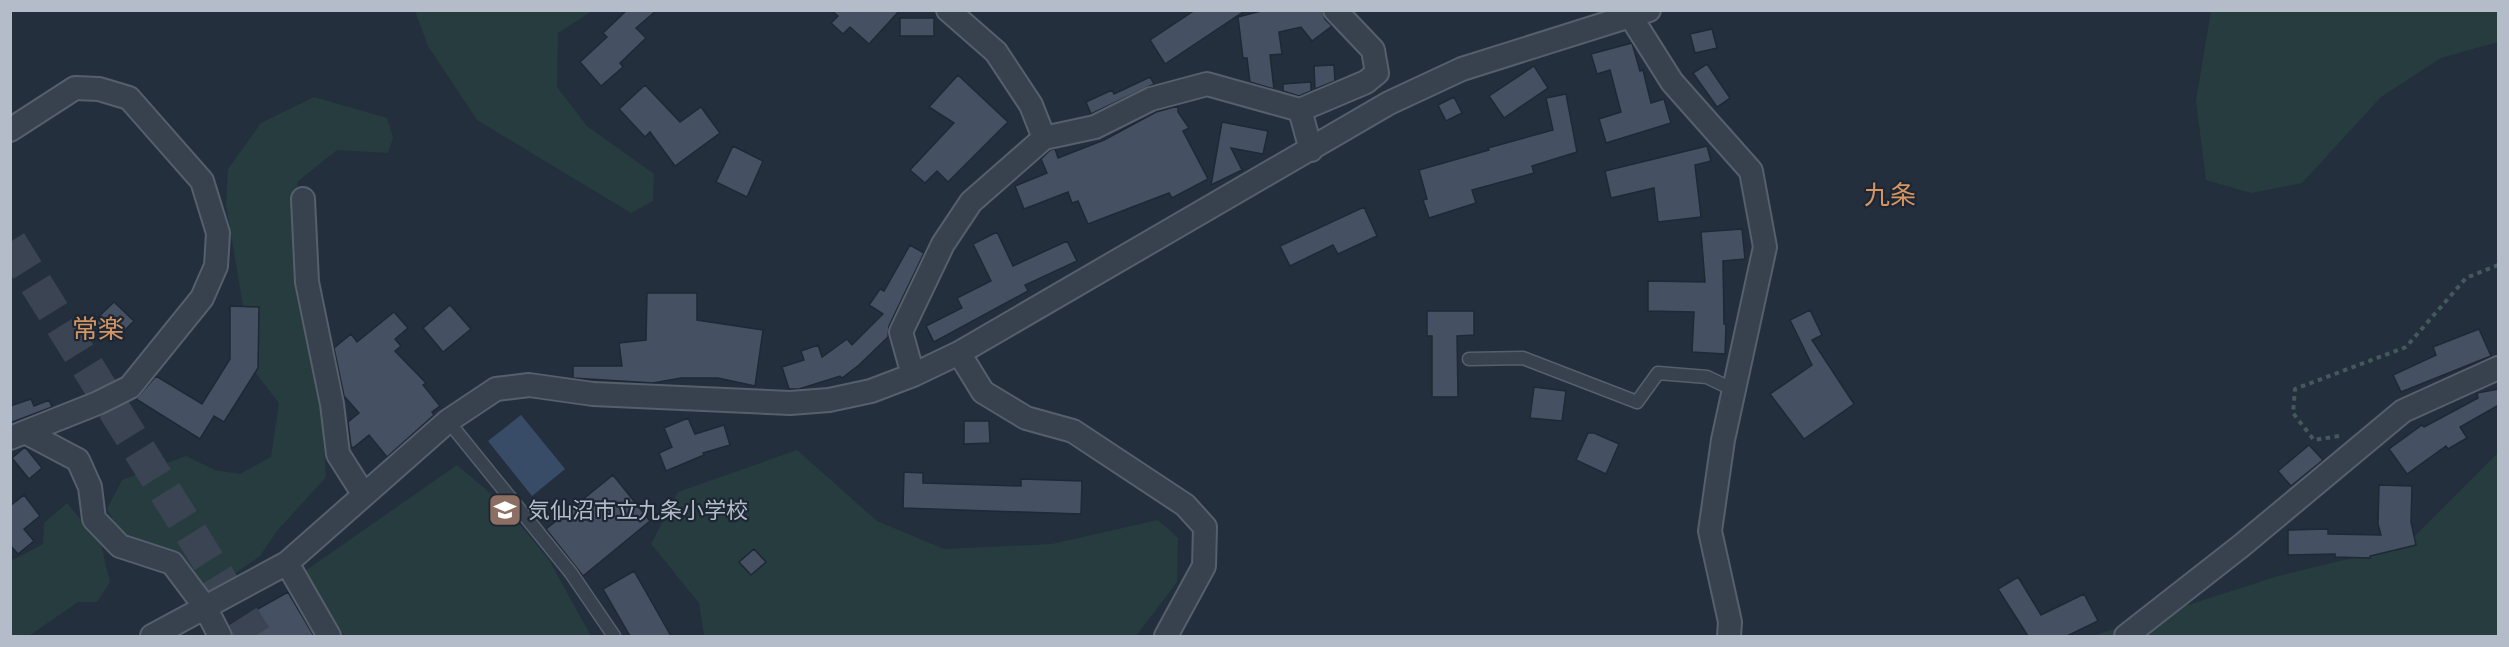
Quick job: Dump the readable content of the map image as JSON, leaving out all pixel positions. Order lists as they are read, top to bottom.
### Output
{
  "districts": ["九条", "常楽"],
  "places": {
    "school or university": ["気仙沼市立九条小学校"]
  }
}
